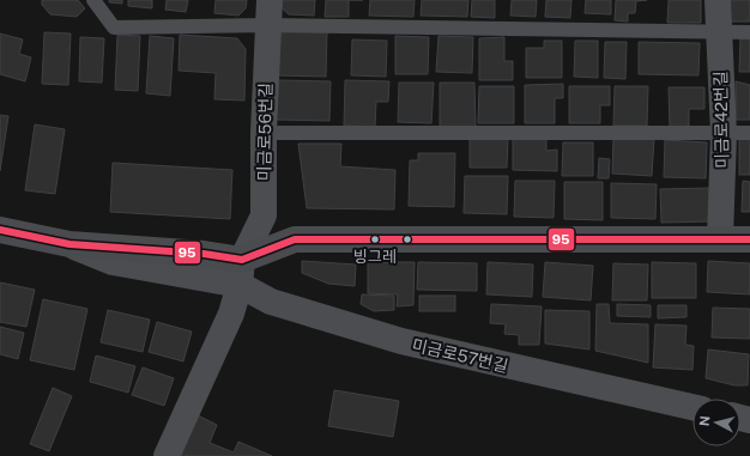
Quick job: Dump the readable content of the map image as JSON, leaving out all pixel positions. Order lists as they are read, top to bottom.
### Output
{
  "streets": {
    "street": ["미금로42번길", "미금로56번길", "미금로57번길"]
  },
  "crossings": [
    ["미금로56번길", "미금로57번길"]
  ],
  "places": ["빙그레"],
  "lines": ["transit line 95"],
  "north": "left"
}
